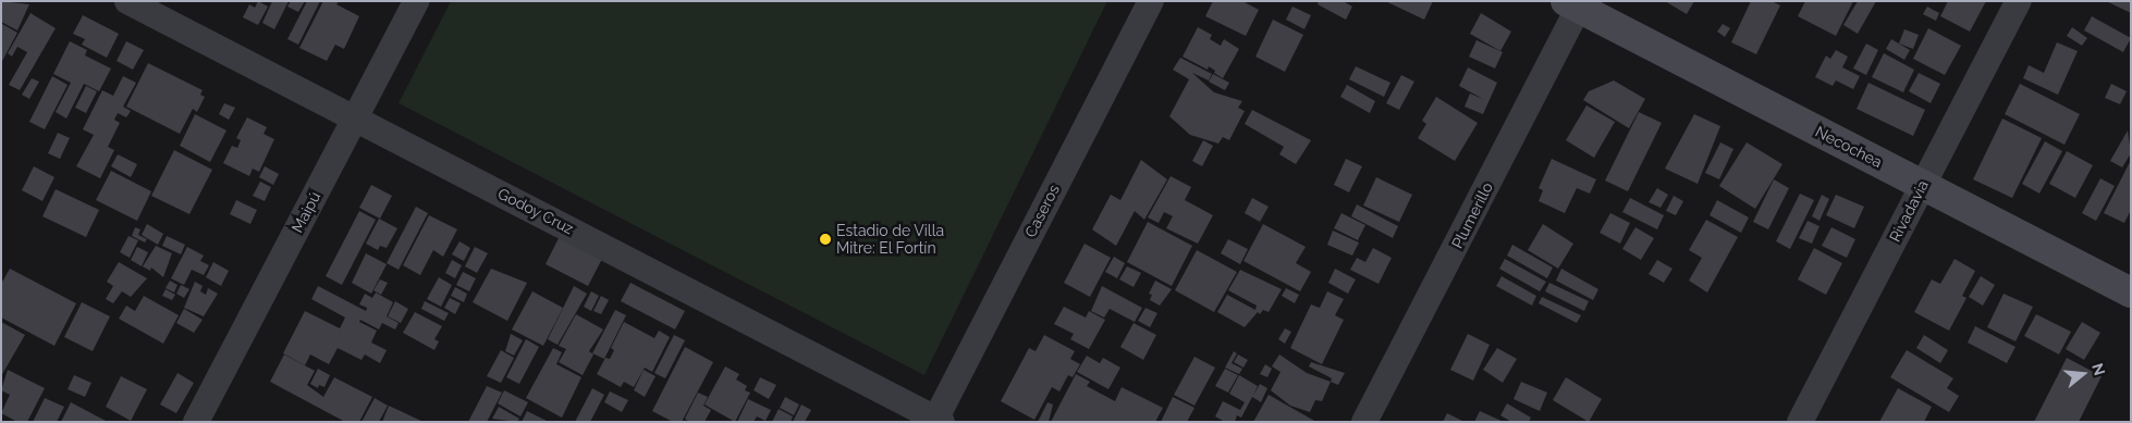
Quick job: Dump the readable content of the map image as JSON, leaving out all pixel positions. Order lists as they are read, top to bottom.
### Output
{
  "streets": {
    "main road": ["Necochea"],
    "street": [
      "Godoy Cruz",
      "Caseros",
      "Rivadavia",
      "Maipú",
      "Plumerillo"
    ]
  },
  "crossings": [
    ["Necochea", "Rivadavia"],
    ["Necochea", "Plumerillo"],
    ["Godoy Cruz", "Caseros"],
    ["Godoy Cruz", "Maipú"]
  ],
  "places": ["Estadio de Villa Mitre: El Fortín"],
  "north": "right"
}
